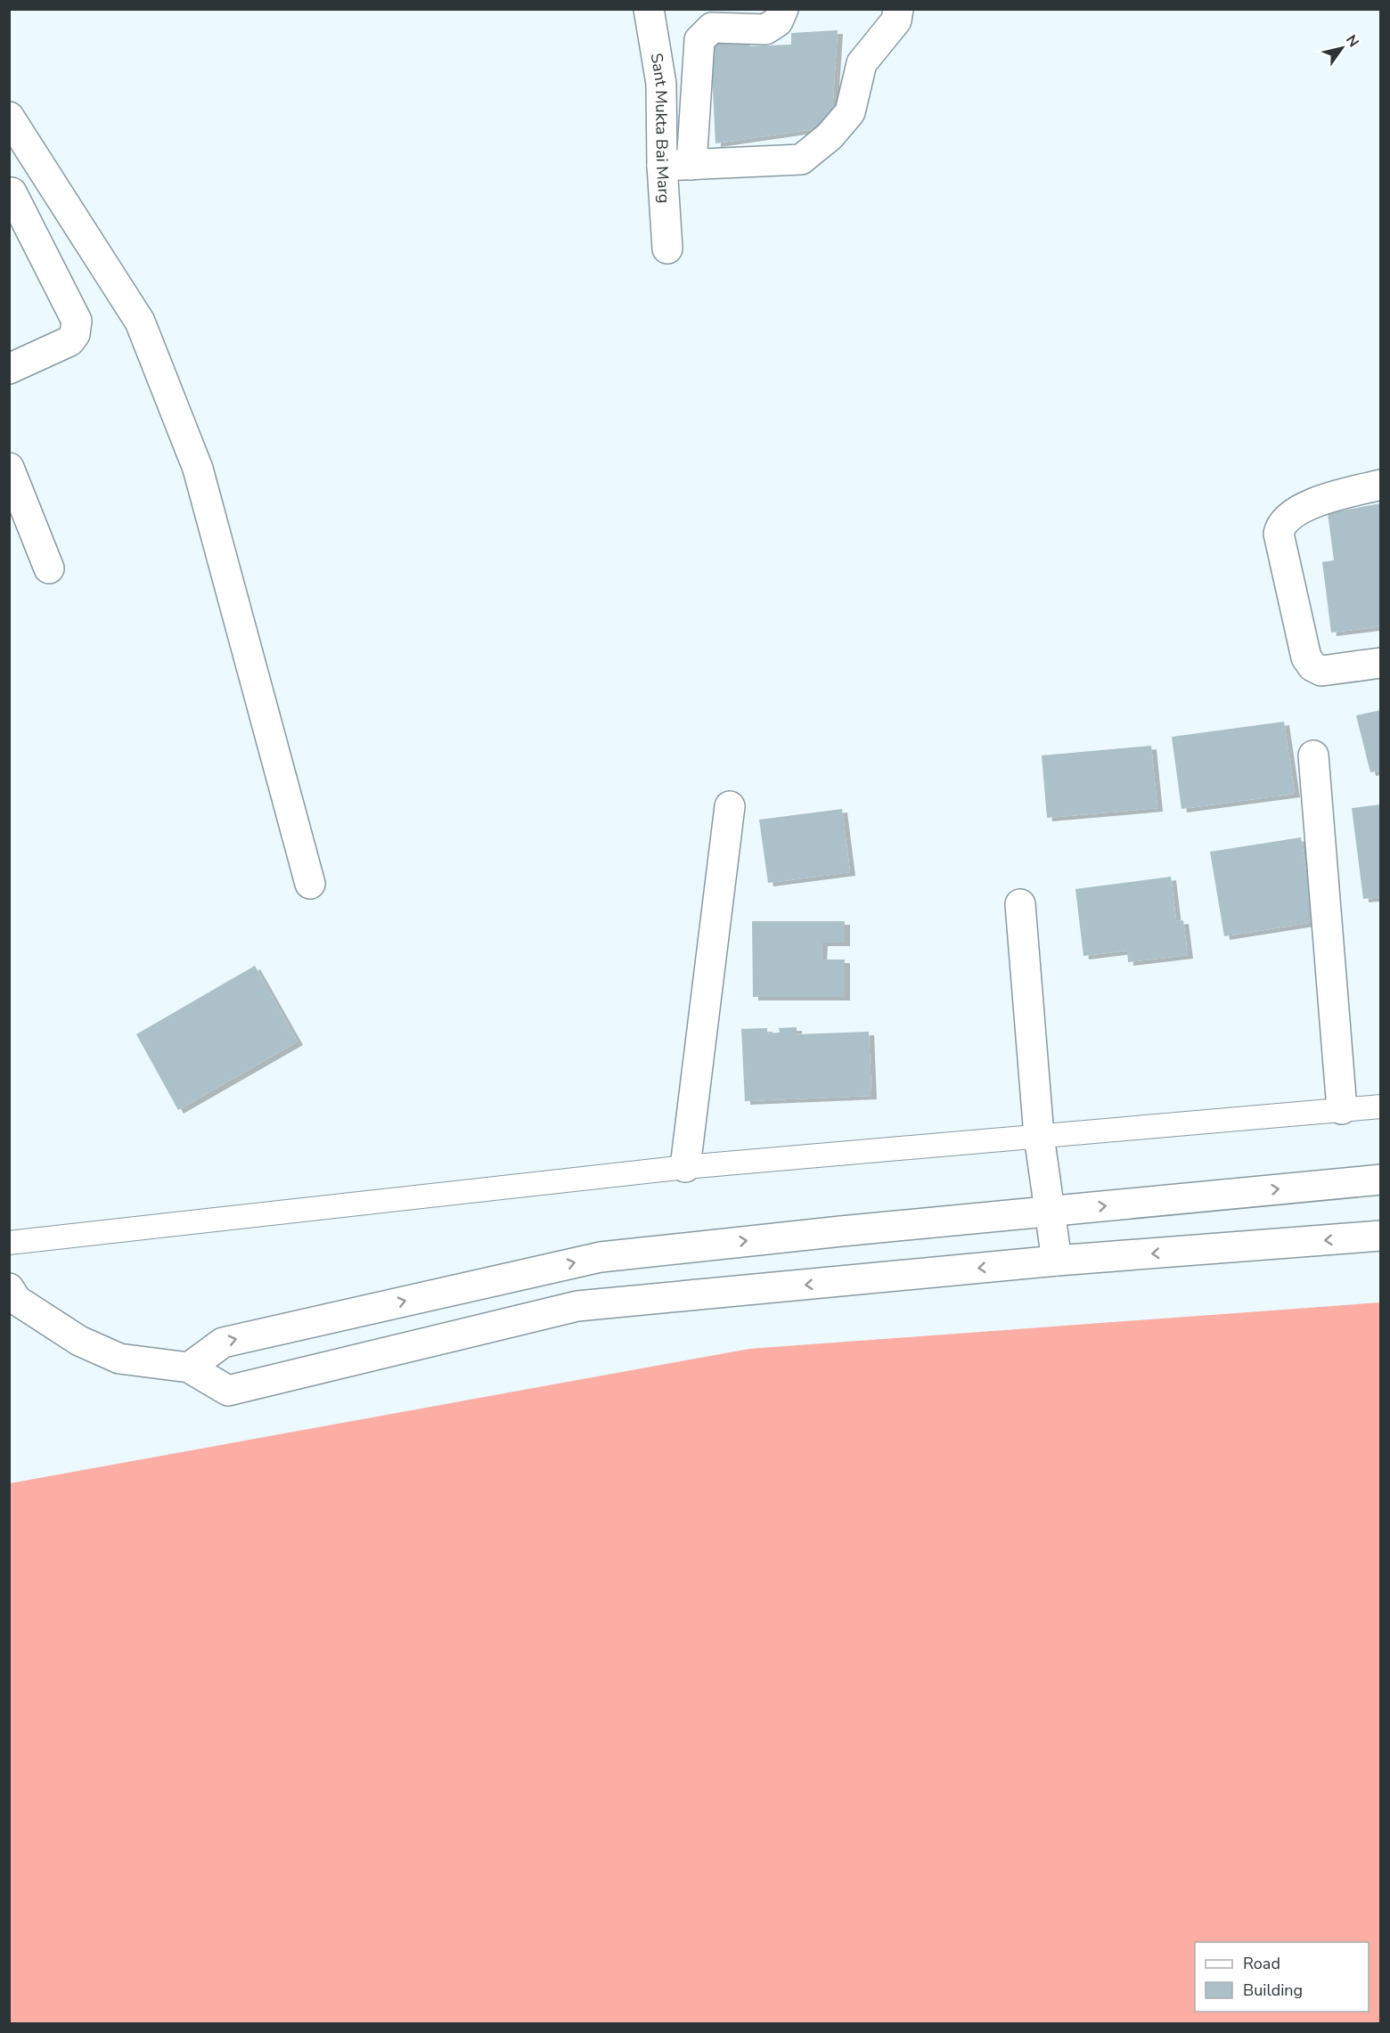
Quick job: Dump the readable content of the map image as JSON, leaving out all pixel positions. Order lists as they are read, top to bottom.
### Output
{
  "streets": {
    "street": ["Sant Mukta Bai Marg"]
  },
  "legend": ["Road", "Building"],
  "north": "top right"
}
